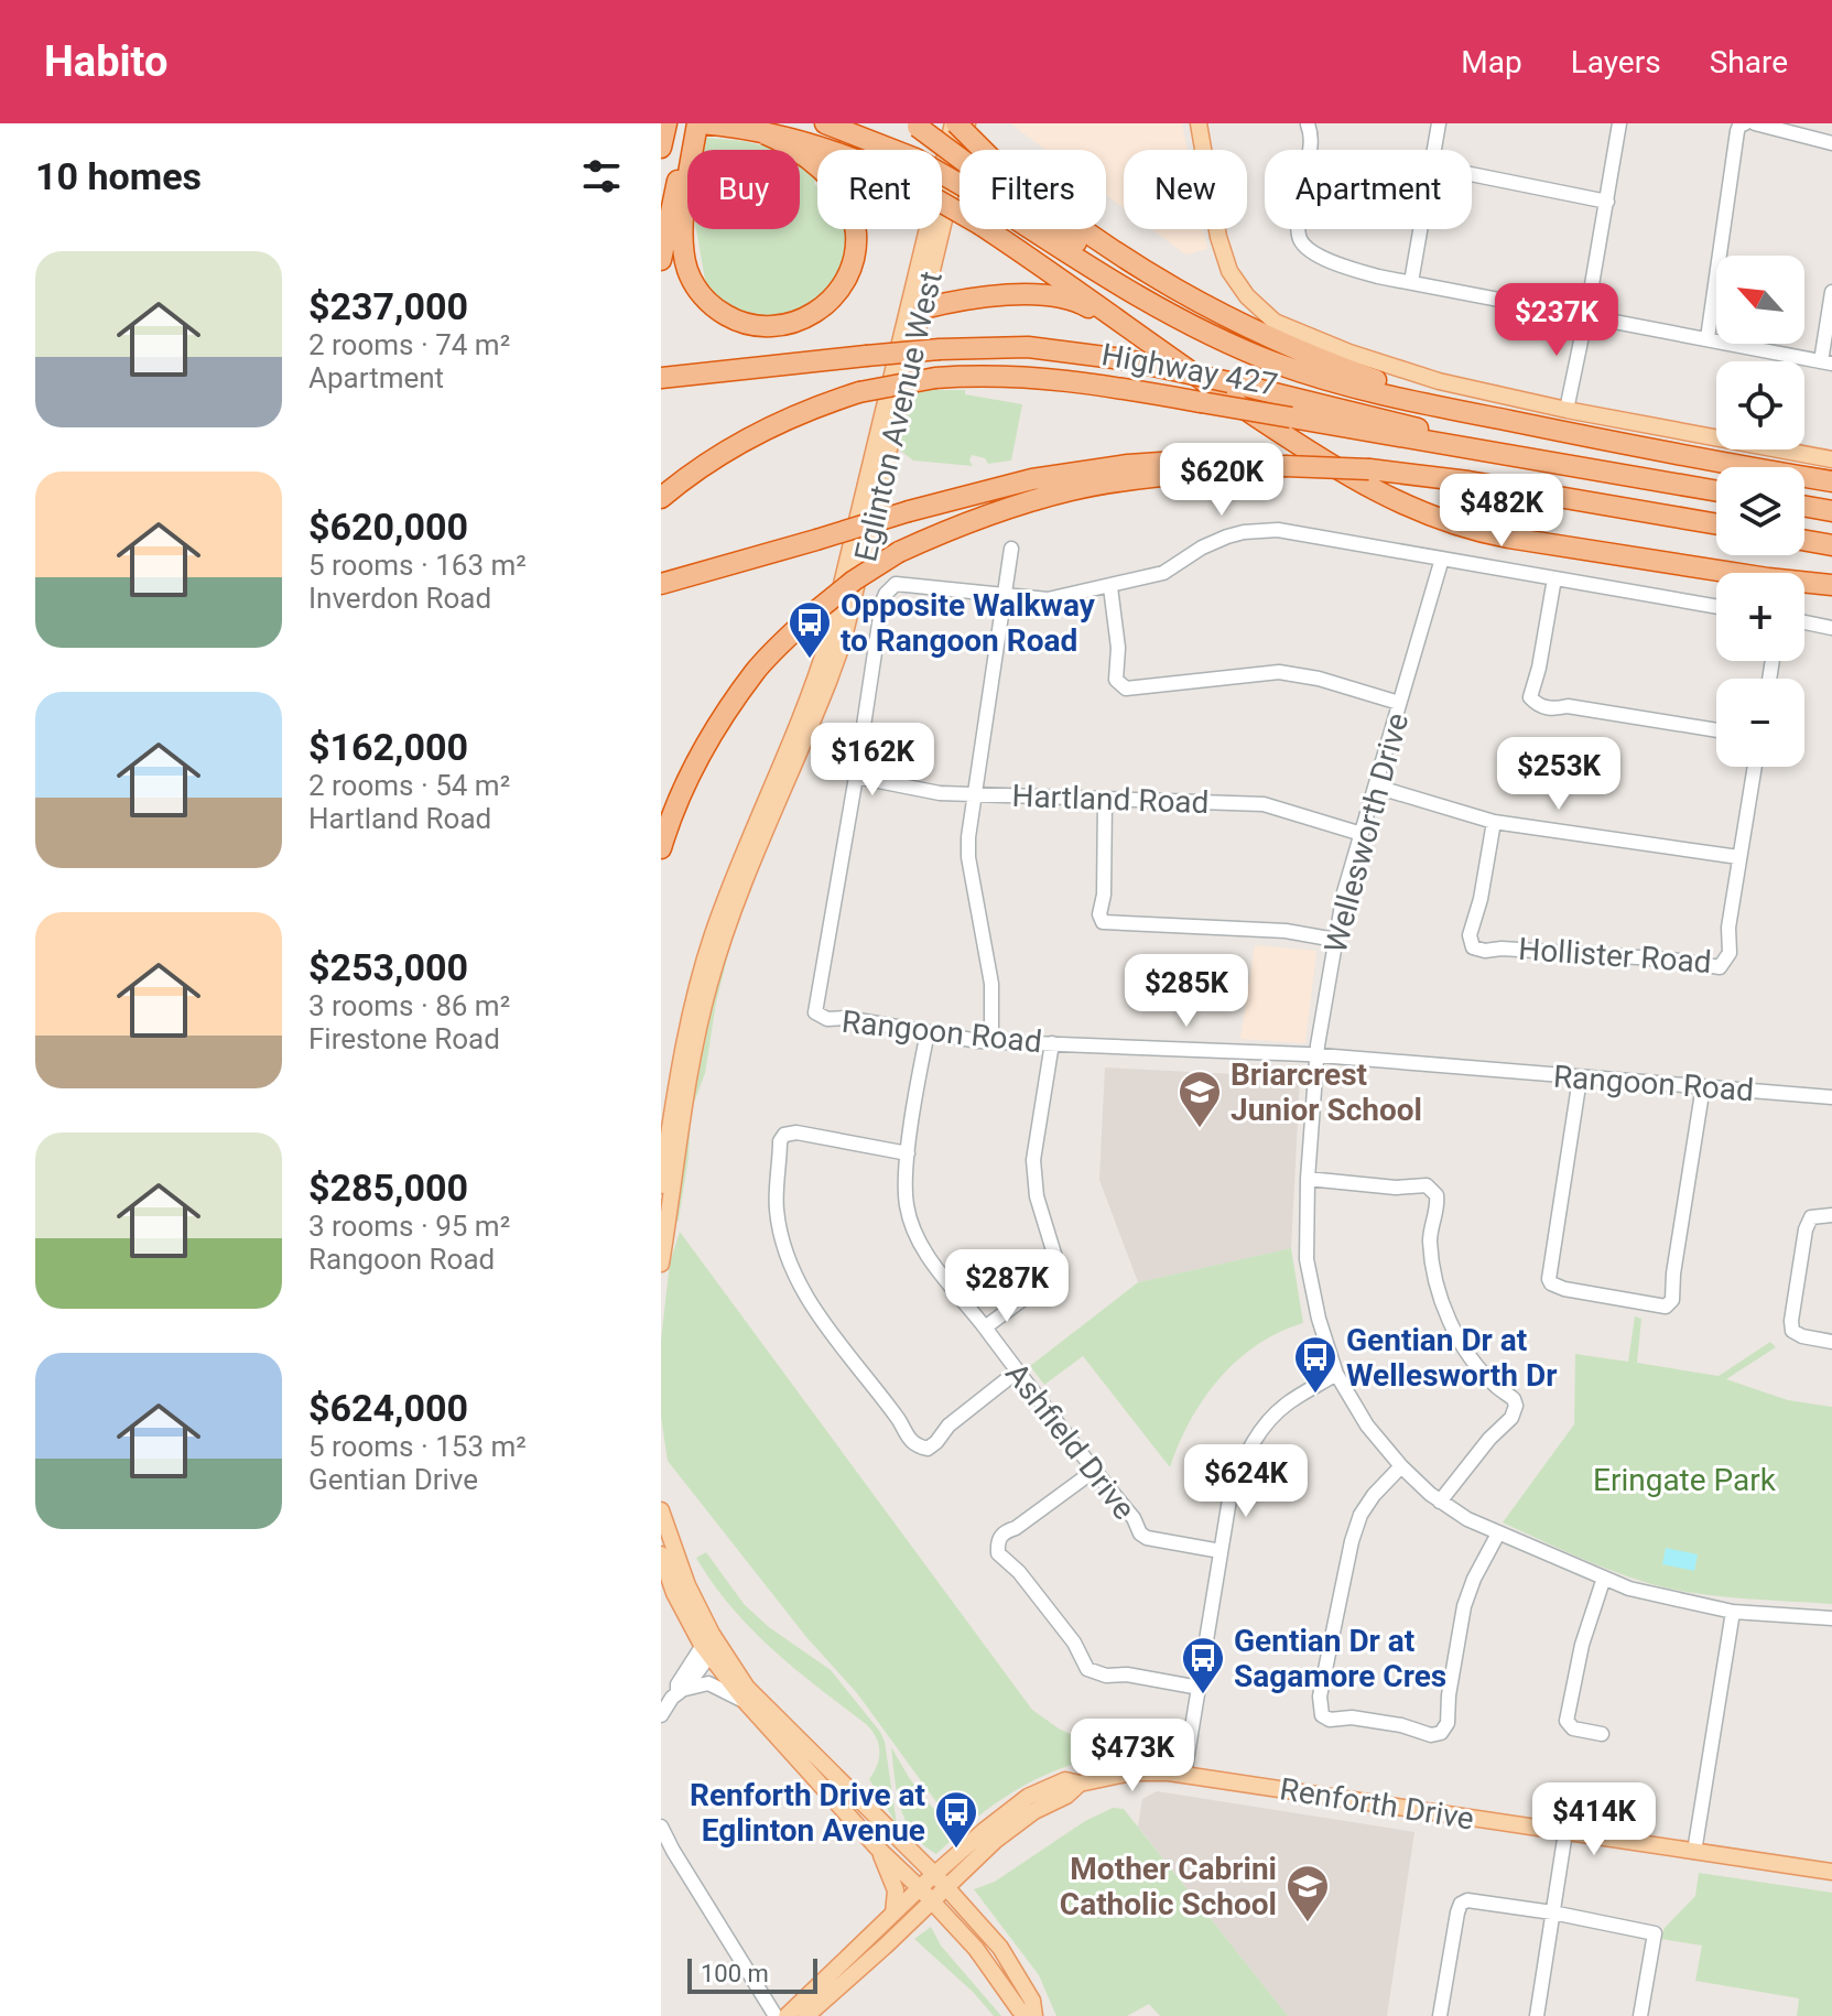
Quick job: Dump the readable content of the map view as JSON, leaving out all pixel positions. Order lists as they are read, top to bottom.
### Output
{
  "streets": {
    "highway": ["Highway 427"],
    "main road": ["Eglinton Avenue West", "Renforth Drive"],
    "street": [
      "Hartland Road",
      "Wellesworth Drive",
      "Hollister Road",
      "Rangoon Road",
      "Ashfield Drive"
    ]
  },
  "crossings": [
    ["Hartland Road", "Wellesworth Drive"],
    ["Hartland Road", "Rangoon Road"],
    ["Wellesworth Drive", "Rangoon Road"],
    ["Rangoon Road", "Ashfield Drive"]
  ],
  "parks": ["Eringate Park"],
  "places": {
    "bus stop": [
      "Opposite Walkway to Rangoon Road",
      "Gentian Dr at Wellesworth Dr",
      "Gentian Dr at Sagamore Cres",
      "Renforth Drive at Eglinton Avenue"
    ],
    "school or university": ["Briarcrest Junior School", "Mother Cabrini Catholic School"]
  },
  "scale_bar": "100 m",
  "north": "top left",
  "page": {
    "header": "Habito",
    "nav": ["Map", "Layers", "Share"],
    "heading": "10 homes",
    "chip": [
      "Buy",
      "Rent",
      "Filters",
      "New",
      "Apartment"
    ],
    "list": [
      {
        "name": "$237,000",
        "note": "2 rooms · 74 m² · Apartment"
      },
      {
        "name": "$620,000",
        "note": "5 rooms · 163 m² · Inverdon Road"
      },
      {
        "name": "$162,000",
        "note": "2 rooms · 54 m² · Hartland Road"
      },
      {
        "name": "$253,000",
        "note": "3 rooms · 86 m² · Firestone Road"
      },
      {
        "name": "$285,000",
        "note": "3 rooms · 95 m² · Rangoon Road"
      },
      {
        "name": "$624,000",
        "note": "5 rooms · 153 m² · Gentian Drive"
      }
    ],
    "map_buttons": ["+", "−"],
    "price": [
      "$237K",
      "$620K",
      "$482K",
      "$162K",
      "$253K",
      "$285K",
      "$287K",
      "$624K",
      "$473K",
      "$414K"
    ],
    "scale": "100 m"
  }
}
